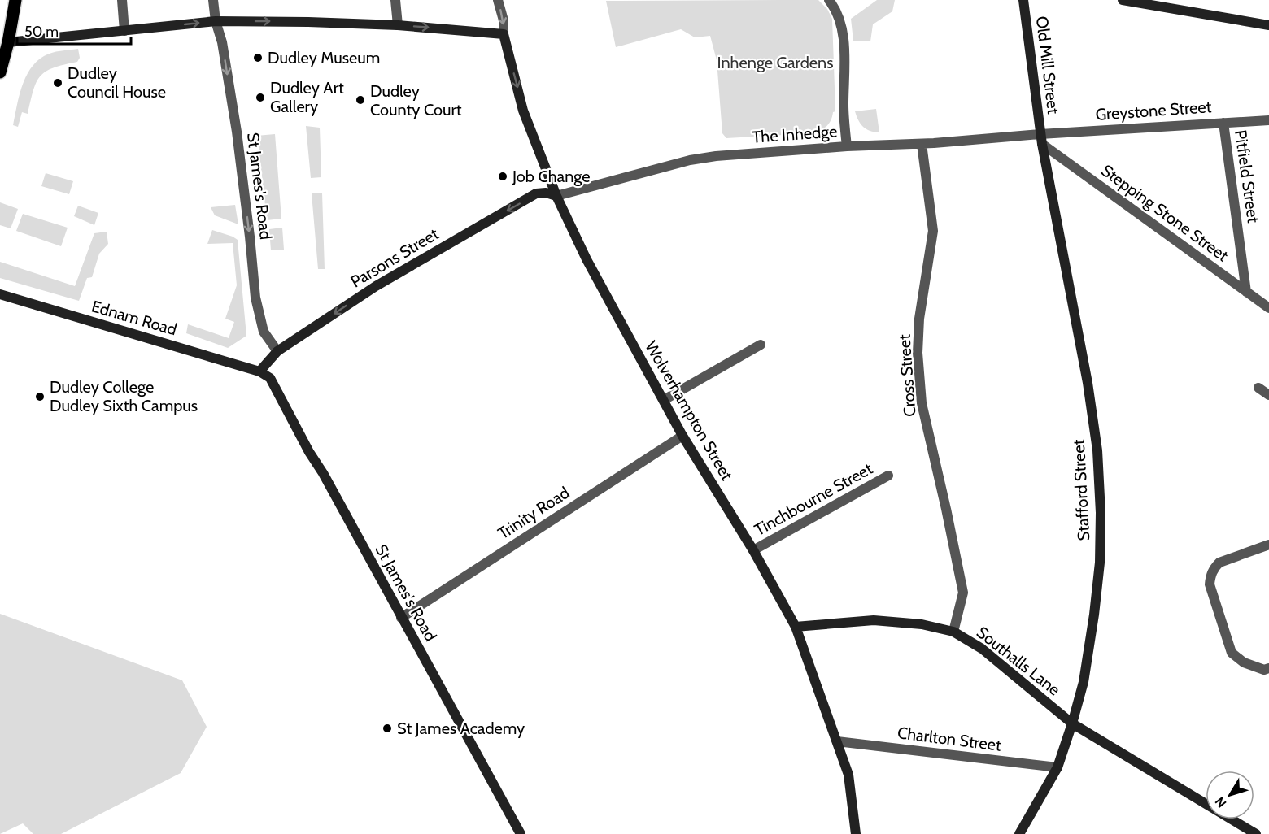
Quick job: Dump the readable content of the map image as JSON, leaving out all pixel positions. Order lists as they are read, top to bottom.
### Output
{
  "streets": {
    "main road": [
      "Old Mill Street",
      "St James's Road",
      "Parsons Street",
      "Ednam Road",
      "Wolverhampton Street",
      "Stafford Street",
      "Southalls Lane"
    ],
    "street": [
      "Greystone Street",
      "The Inhedge",
      "Pitfield Street",
      "Stepping Stone Street",
      "Cross Street",
      "Tinchbourne Street",
      "Trinity Road",
      "Charlton Street"
    ]
  },
  "crossings": [
    ["Old Mill Street", "Greystone Street"],
    ["Old Mill Street", "The Inhedge"],
    ["Old Mill Street", "Stepping Stone Street"],
    ["Old Mill Street", "Stafford Street"],
    ["Greystone Street", "The Inhedge"],
    ["Greystone Street", "Pitfield Street"],
    ["Greystone Street", "Stepping Stone Street"],
    ["Greystone Street", "Stafford Street"],
    ["The Inhedge", "Stepping Stone Street"],
    ["The Inhedge", "Parsons Street"],
    ["The Inhedge", "Cross Street"],
    ["The Inhedge", "Wolverhampton Street"],
    ["The Inhedge", "Stafford Street"],
    ["Pitfield Street", "Stepping Stone Street"],
    ["St James's Road", "Parsons Street"],
    ["St James's Road", "Ednam Road"],
    ["St James's Road", "Trinity Road"],
    ["Stepping Stone Street", "Stafford Street"],
    ["Parsons Street", "Ednam Road"],
    ["Parsons Street", "Wolverhampton Street"],
    ["Cross Street", "Southalls Lane"],
    ["Wolverhampton Street", "Tinchbourne Street"],
    ["Wolverhampton Street", "Trinity Road"],
    ["Wolverhampton Street", "Southalls Lane"],
    ["Wolverhampton Street", "Charlton Street"],
    ["Stafford Street", "Southalls Lane"],
    ["Stafford Street", "Charlton Street"]
  ],
  "one_way": ["St James's Road", "Parsons Street"],
  "parks": ["Inhenge Gardens"],
  "places": [
    "Dudley Museum",
    "Dudley Council House",
    "Dudley Art Gallery",
    "Dudley County Court",
    "Job Change",
    "Dudley College Dudley Sixth Campus",
    "St James Academy"
  ],
  "scale_bar": "50 m",
  "north": "bottom left"
}
